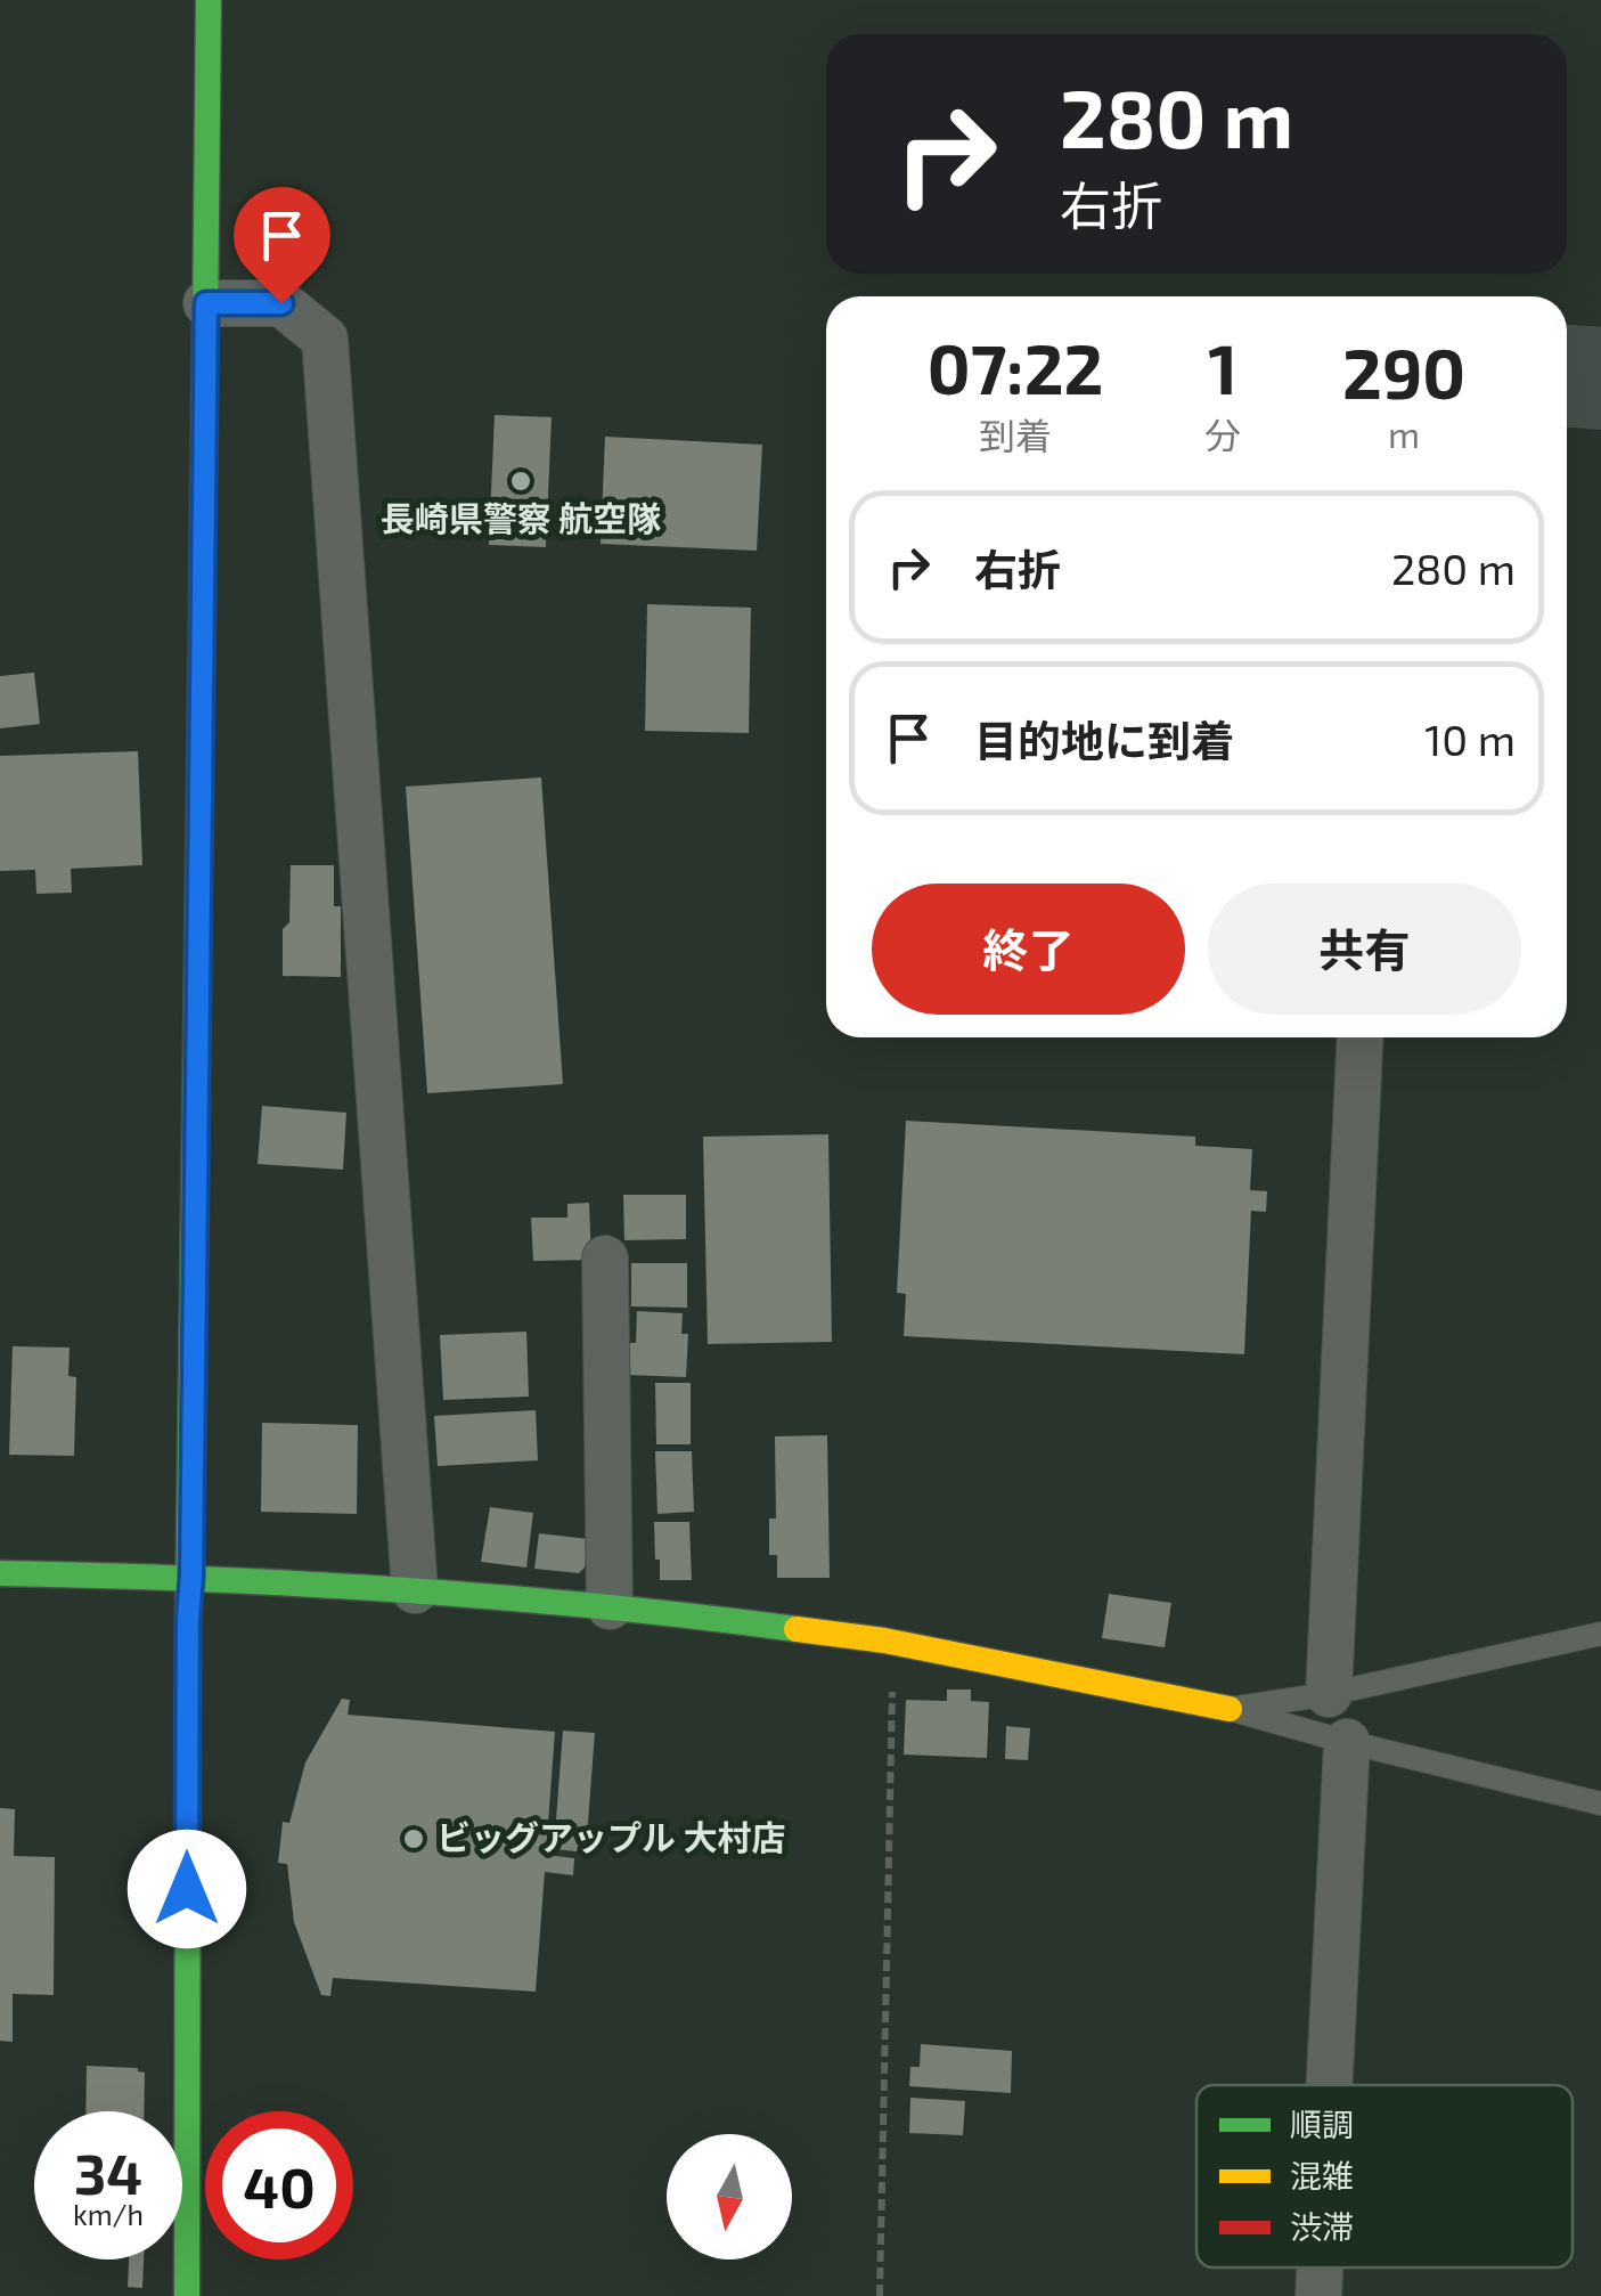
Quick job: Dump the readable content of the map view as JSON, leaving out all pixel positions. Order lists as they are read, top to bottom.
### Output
{
  "places": ["長崎県警察 航空隊", "ビッグアップル 大村店"],
  "legend": ["順調", "混雑", "渋滞"],
  "north": "bottom",
  "page": {
    "turn": ["280 m", "右折"],
    "eta": [
      "07:22",
      "到着",
      "1",
      "分",
      "290",
      "m"
    ],
    "list": [
      {
        "name": "右折",
        "value": "280 m"
      },
      {
        "name": "目的地に到着",
        "value": "10 m"
      }
    ],
    "buttons": ["終了", "共有"],
    "speed": "34 km/h",
    "limit": "40"
  }
}
